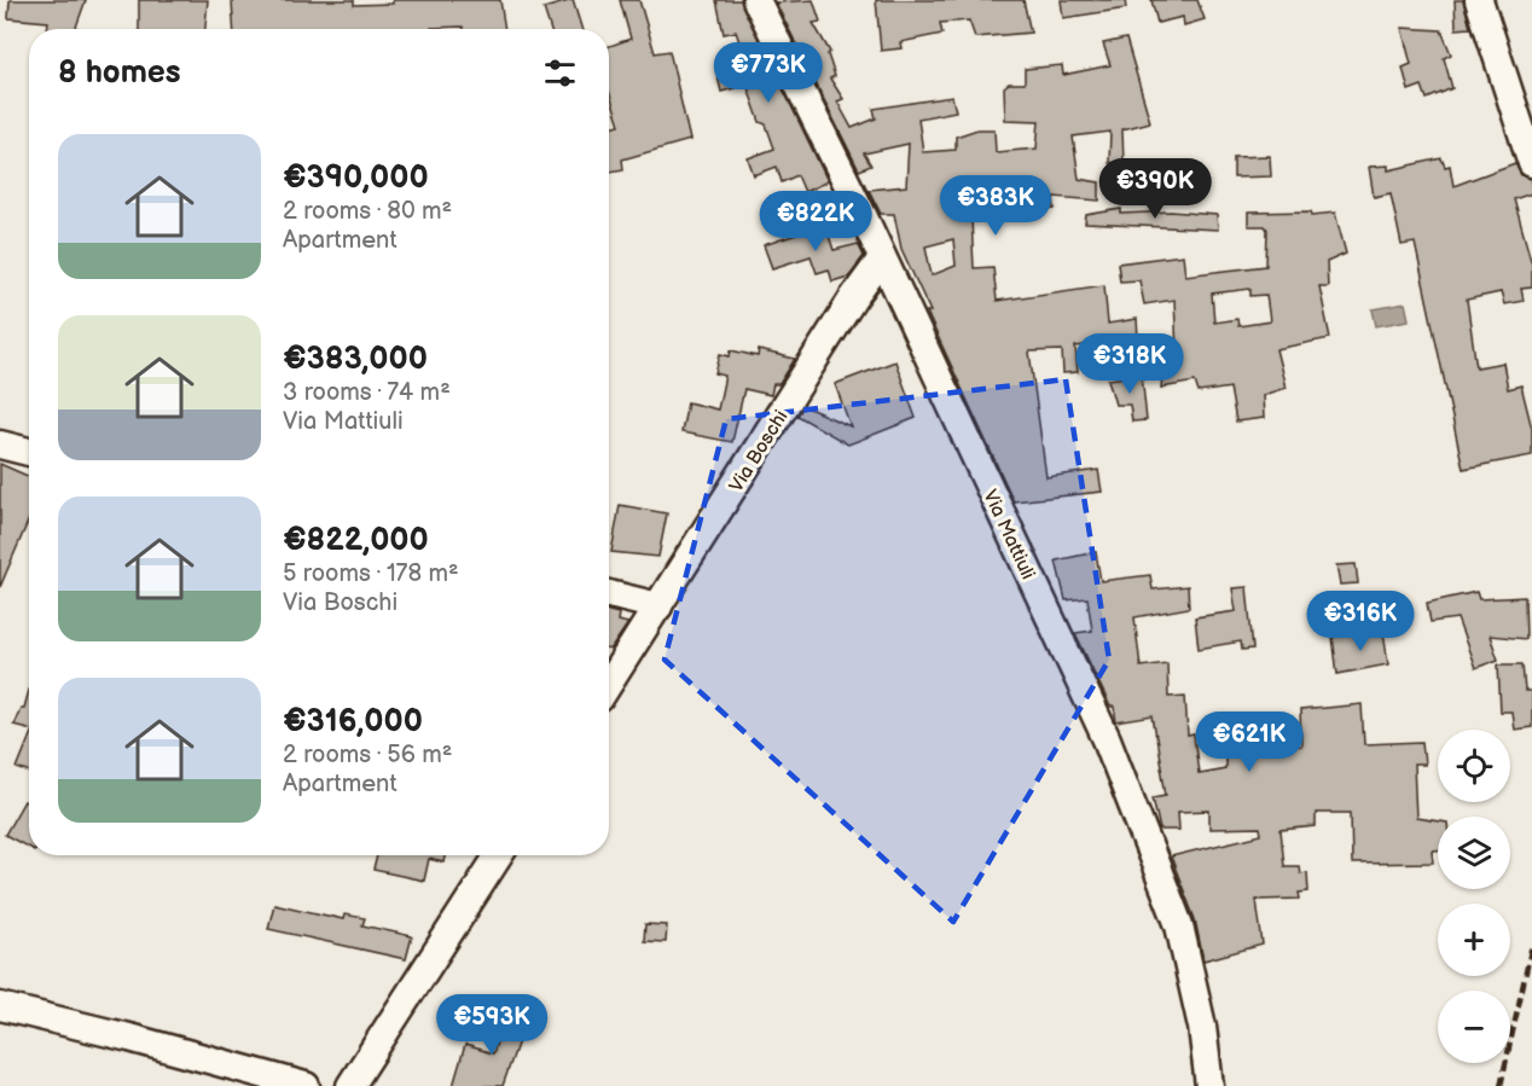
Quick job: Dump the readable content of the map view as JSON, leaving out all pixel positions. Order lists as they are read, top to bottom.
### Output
{
  "streets": {
    "street": ["Via Boschi", "Via Mattiuli"]
  },
  "crossings": [
    ["Via Boschi", "Via Mattiuli"]
  ],
  "page": {
    "heading": "8 homes",
    "price": [
      "€773K",
      "€390K",
      "€383K",
      "€822K",
      "€318K",
      "€316K",
      "€621K",
      "€593K"
    ],
    "list": [
      {
        "name": "€390,000",
        "note": "2 rooms · 80 m² · Apartment"
      },
      {
        "name": "€383,000",
        "note": "3 rooms · 74 m² · Via Mattiuli"
      },
      {
        "name": "€822,000",
        "note": "5 rooms · 178 m² · Via Boschi"
      },
      {
        "name": "€316,000",
        "note": "2 rooms · 56 m² · Apartment"
      }
    ],
    "map_buttons": ["+", "−"]
  }
}
